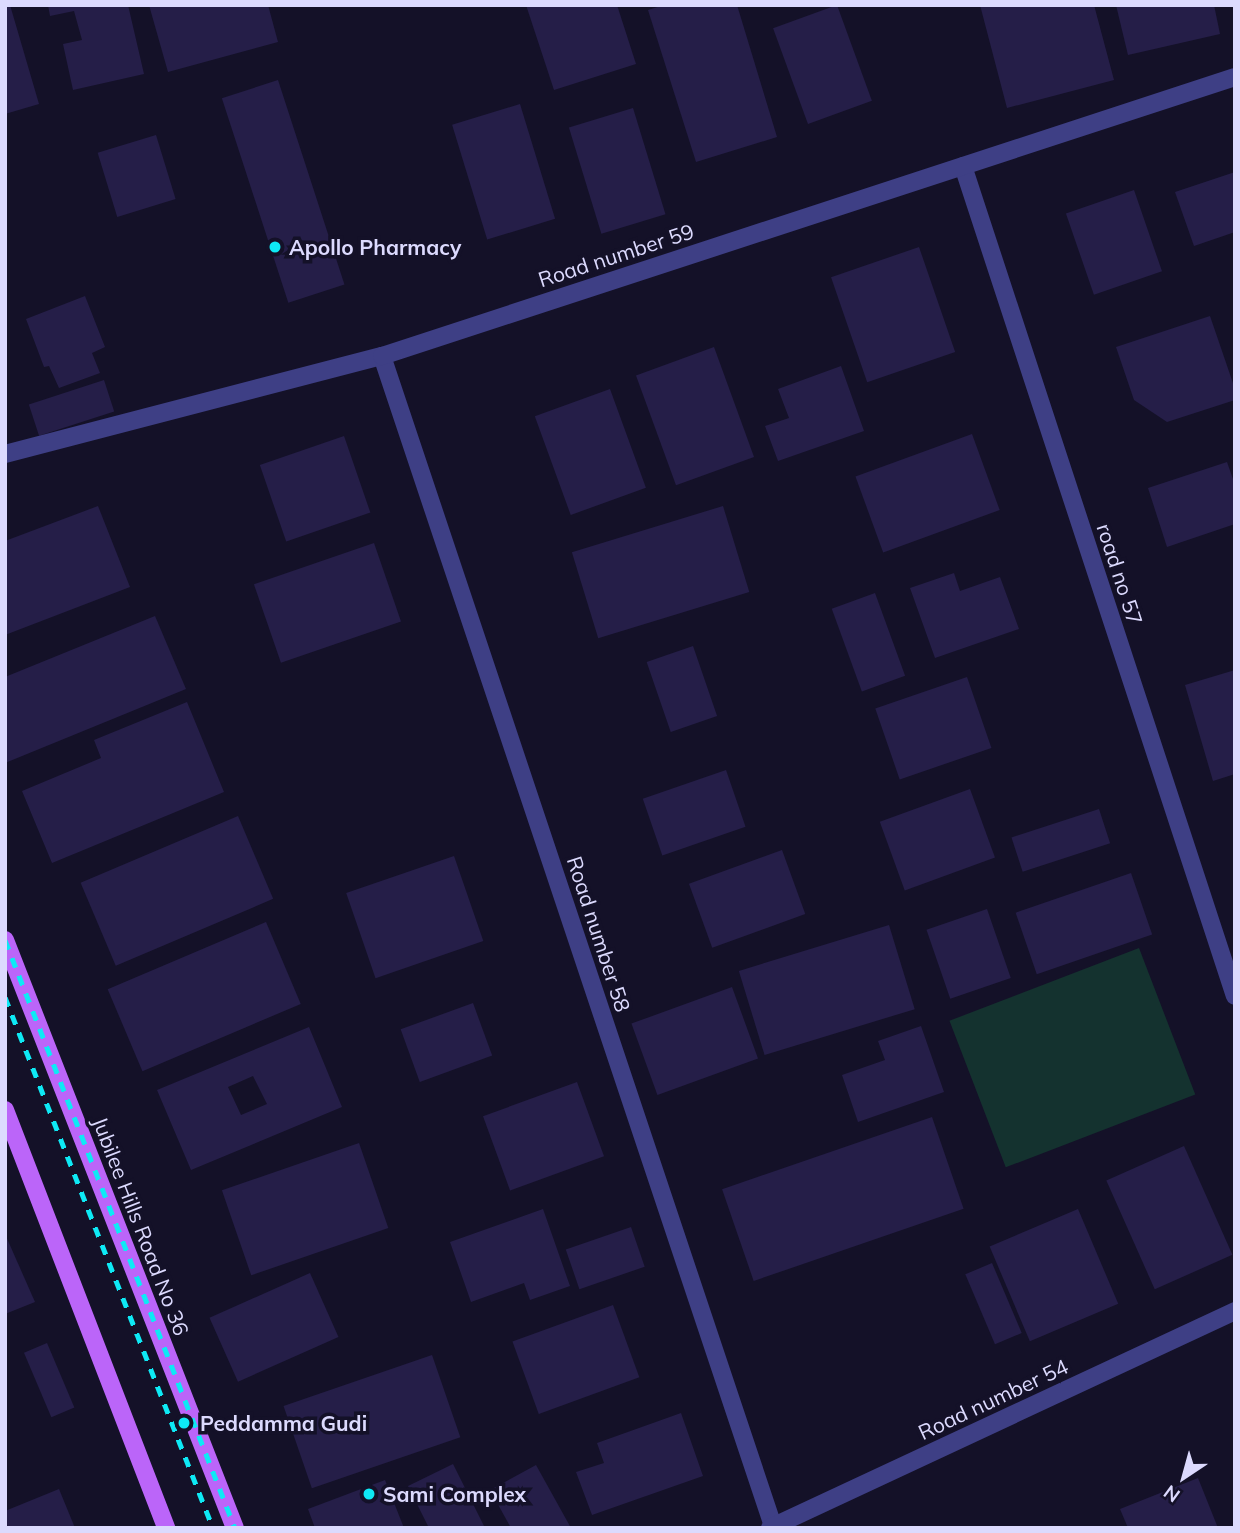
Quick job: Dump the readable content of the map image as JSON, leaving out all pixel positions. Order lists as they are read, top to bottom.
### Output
{
  "streets": {
    "main road": ["Jubilee Hills Road No 36"],
    "street": [
      "Road number 59",
      "road no 57",
      "Road number 58",
      "Road number 54"
    ]
  },
  "crossings": [
    ["Road number 59", "road no 57"],
    ["Road number 59", "Road number 58"],
    ["Road number 58", "Road number 54"]
  ],
  "places": ["Apollo Pharmacy", "Peddamma Gudi", "Sami Complex"],
  "north": "bottom left"
}
